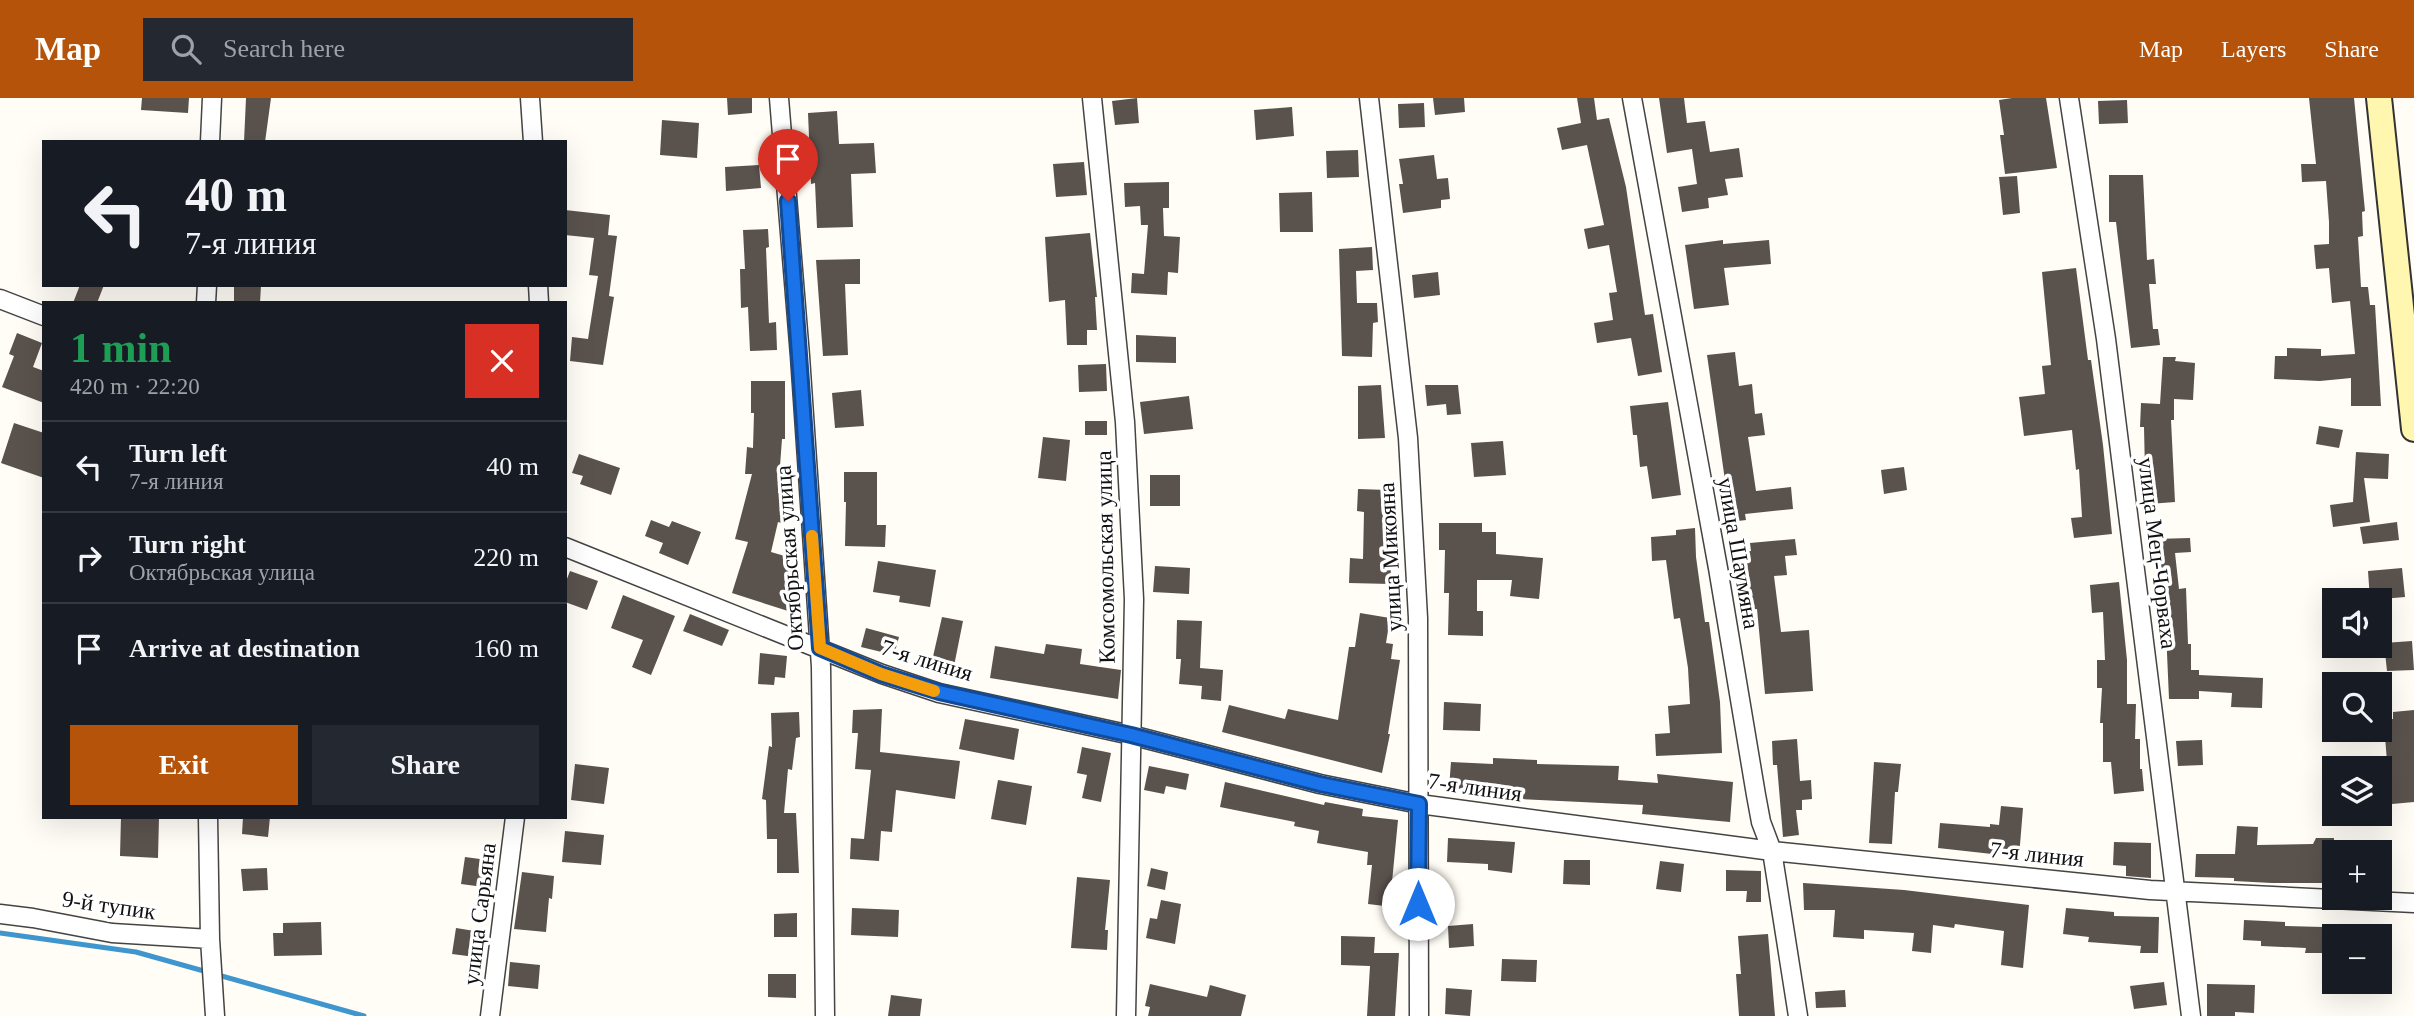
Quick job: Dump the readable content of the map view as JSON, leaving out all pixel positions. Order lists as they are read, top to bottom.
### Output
{
  "streets": {
    "street": [
      "улица Шаумяна",
      "улица Мец-Чорваха",
      "Комсомольская улица",
      "улица Микояна",
      "Октябрьская улица",
      "7-я линия",
      "9-й тупик",
      "улица Сарьяна"
    ]
  },
  "crossings": [
    ["улица Шаумяна", "7-я линия"],
    ["улица Мец-Чорваха", "7-я линия"],
    ["Комсомольская улица", "7-я линия"],
    ["улица Микояна", "7-я линия"],
    ["Октябрьская улица", "7-я линия"]
  ],
  "page": {
    "header": "Map",
    "search": "Search here",
    "nav": ["Map", "Layers", "Share"],
    "turn": ["40 m", "7-я линия"],
    "heading": ["1 min", "420 m · 22:20"],
    "list": [
      {
        "name": "Turn left",
        "note": "7-я линия",
        "value": "40 m"
      },
      {
        "name": "Turn right",
        "note": "Октябрьская улица",
        "value": "220 m"
      },
      {
        "name": "Arrive at destination",
        "value": "160 m"
      }
    ],
    "map_buttons": ["+", "−"],
    "buttons": ["Exit", "Share"]
  }
}
